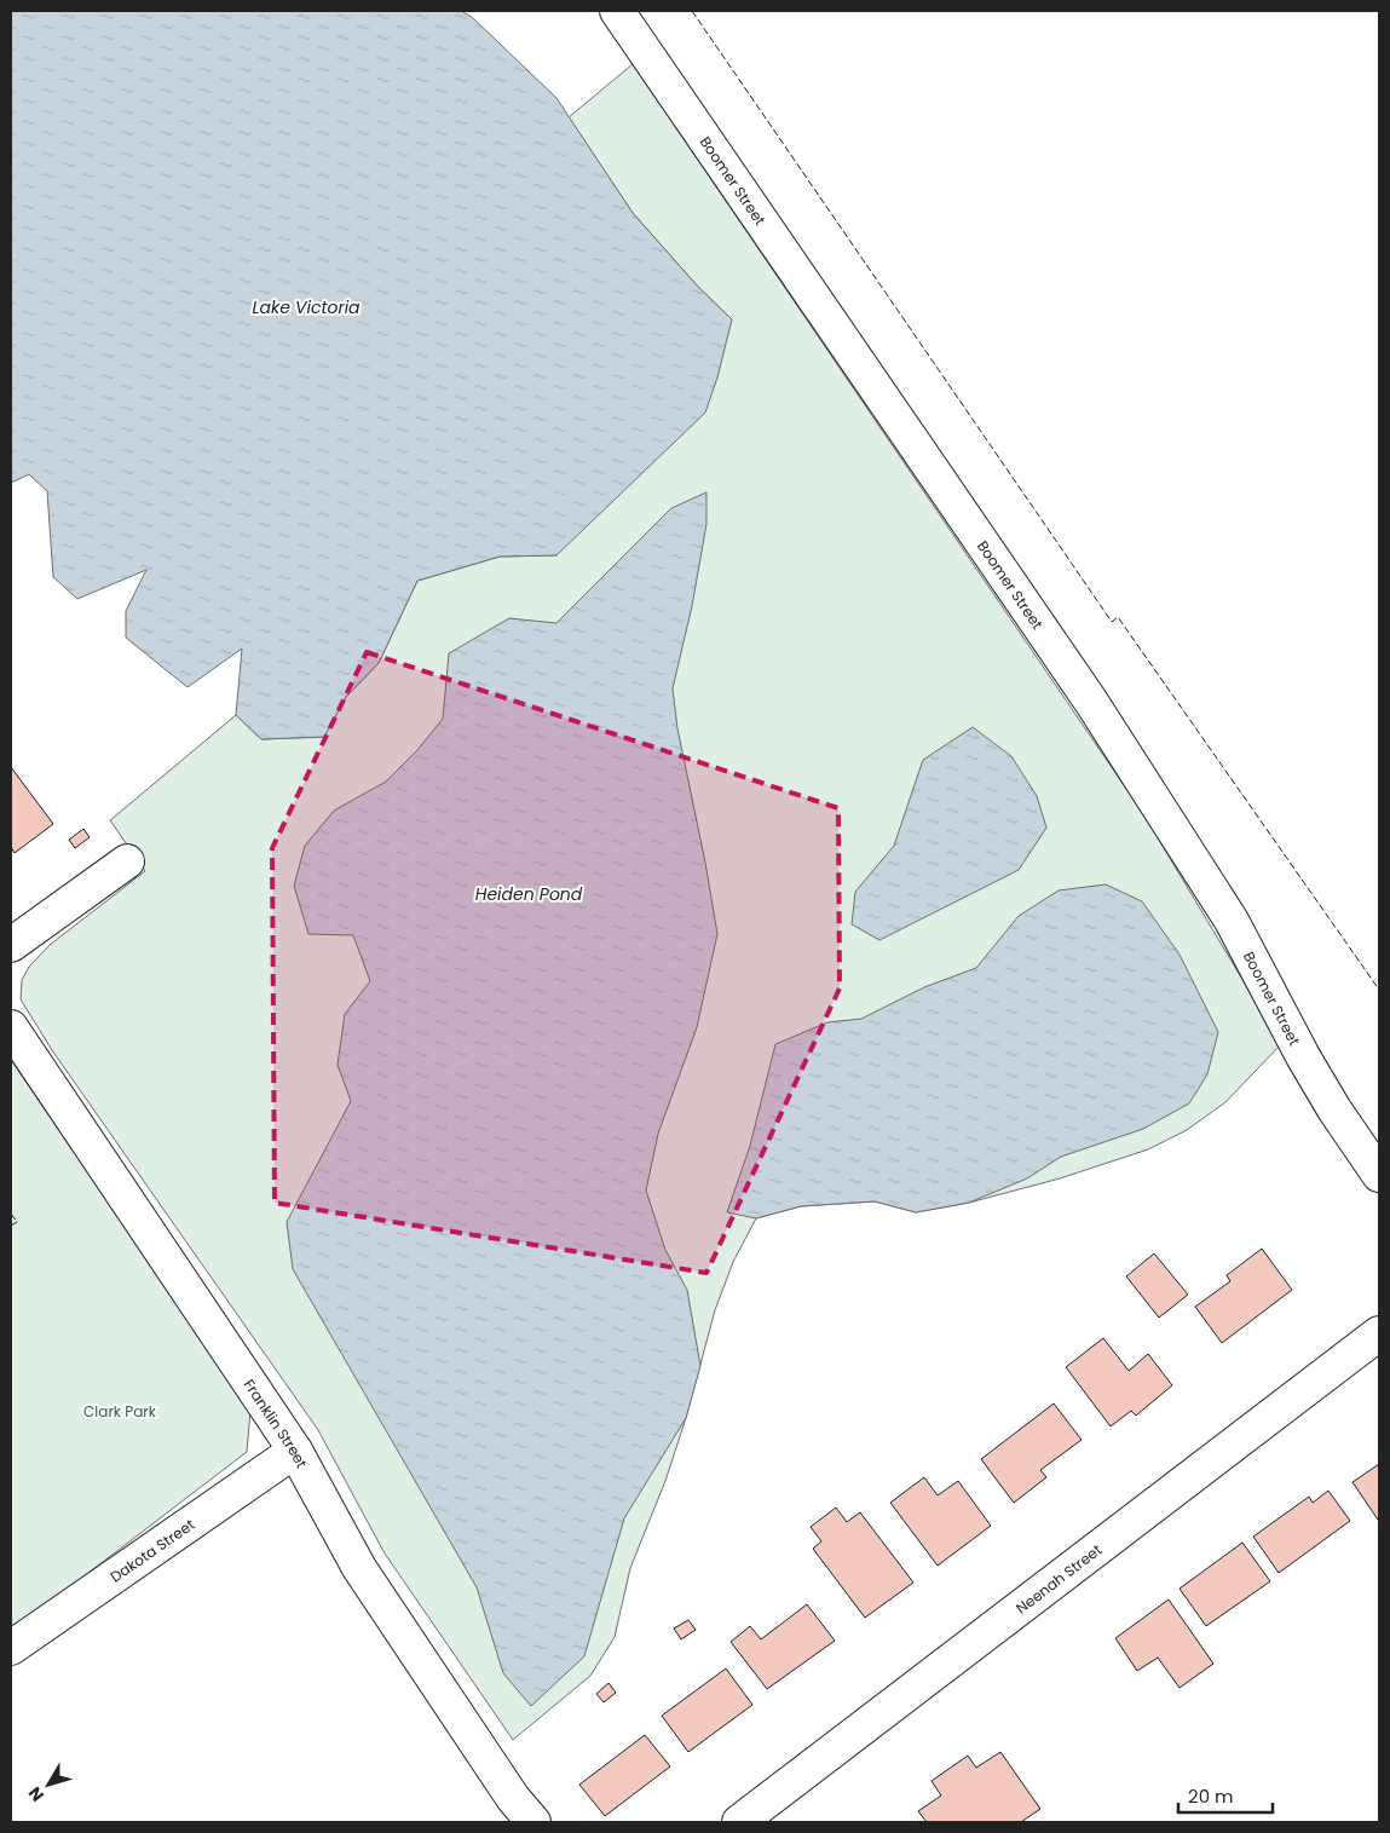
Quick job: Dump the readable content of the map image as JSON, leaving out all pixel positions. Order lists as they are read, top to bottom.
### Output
{
  "streets": {
    "street": [
      "Boomer Street",
      "Franklin Street",
      "Dakota Street",
      "Neenah Street"
    ]
  },
  "crossings": [
    ["Franklin Street", "Dakota Street"]
  ],
  "water": ["Lake Victoria", "Heiden Pond"],
  "parks": ["Clark Park"],
  "scale_bar": "20 m",
  "north": "bottom left"
}
